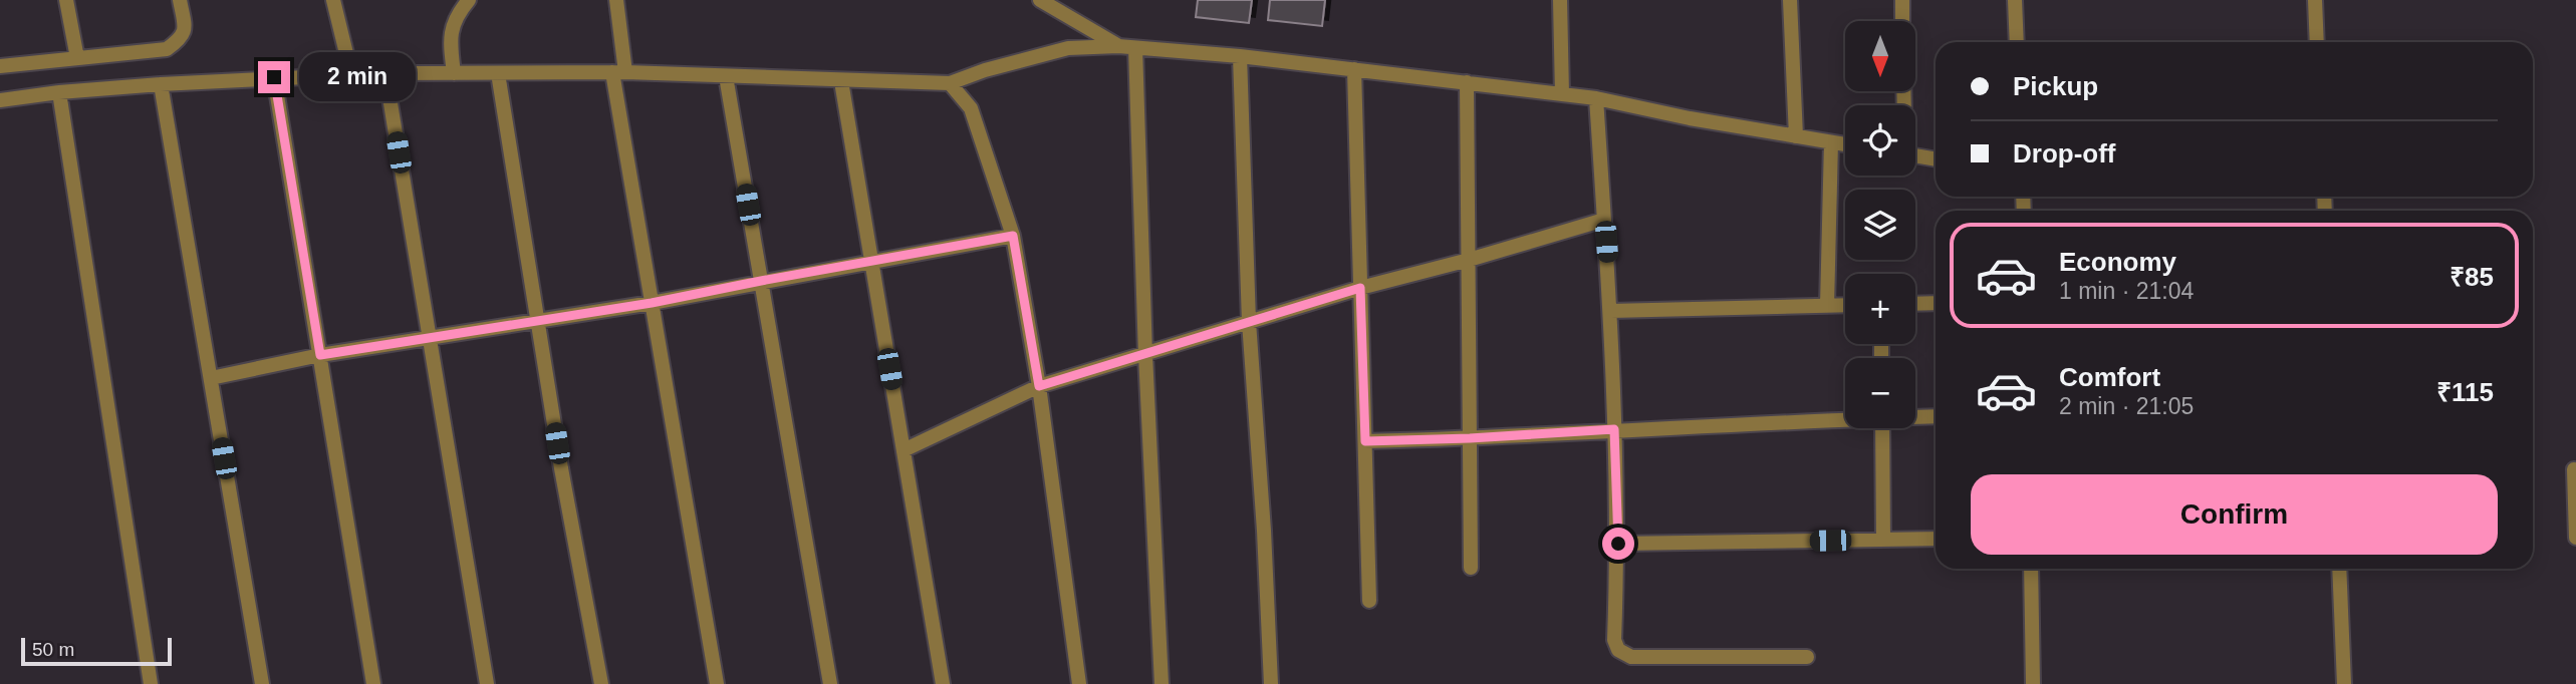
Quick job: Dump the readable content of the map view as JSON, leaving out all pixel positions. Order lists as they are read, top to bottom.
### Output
{
  "scale_bar": "50 m",
  "north": "bottom",
  "page": {
    "map_buttons": ["+", "−"],
    "banner": ["Pickup", "Drop-off"],
    "bubble": "2 min",
    "list": [
      {
        "name": "Economy",
        "note": "1 min · 21:04",
        "value": "₹85"
      },
      {
        "name": "Comfort",
        "note": "2 min · 21:05",
        "value": "₹115"
      }
    ],
    "buttons": "Confirm",
    "scale": "50 m"
  }
}
